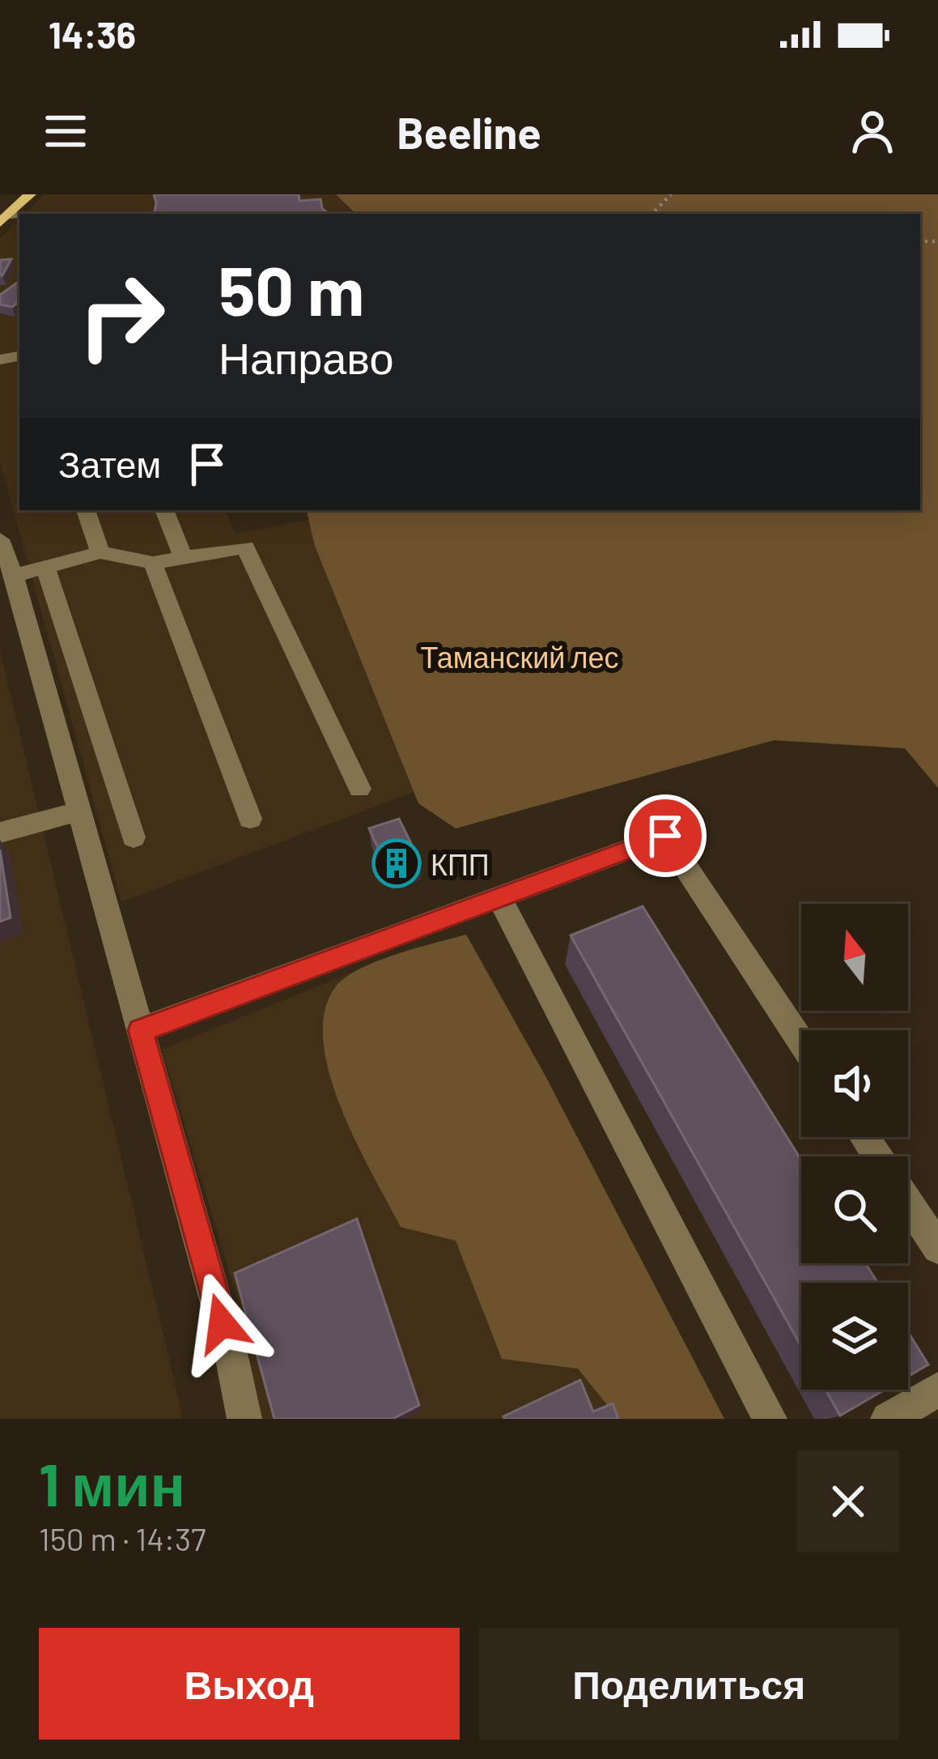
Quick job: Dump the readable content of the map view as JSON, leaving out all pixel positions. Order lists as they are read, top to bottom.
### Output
{
  "parks": ["Таманский лес"],
  "places": {
    "building": ["КПП"]
  },
  "north": "top",
  "page": {
    "status": "14:36",
    "header": "Beeline",
    "turn": ["50 m", "Направо"],
    "then": "Затем",
    "heading": ["1 мин", "150 m · 14:37"],
    "buttons": ["Выход", "Поделиться"]
  }
}
